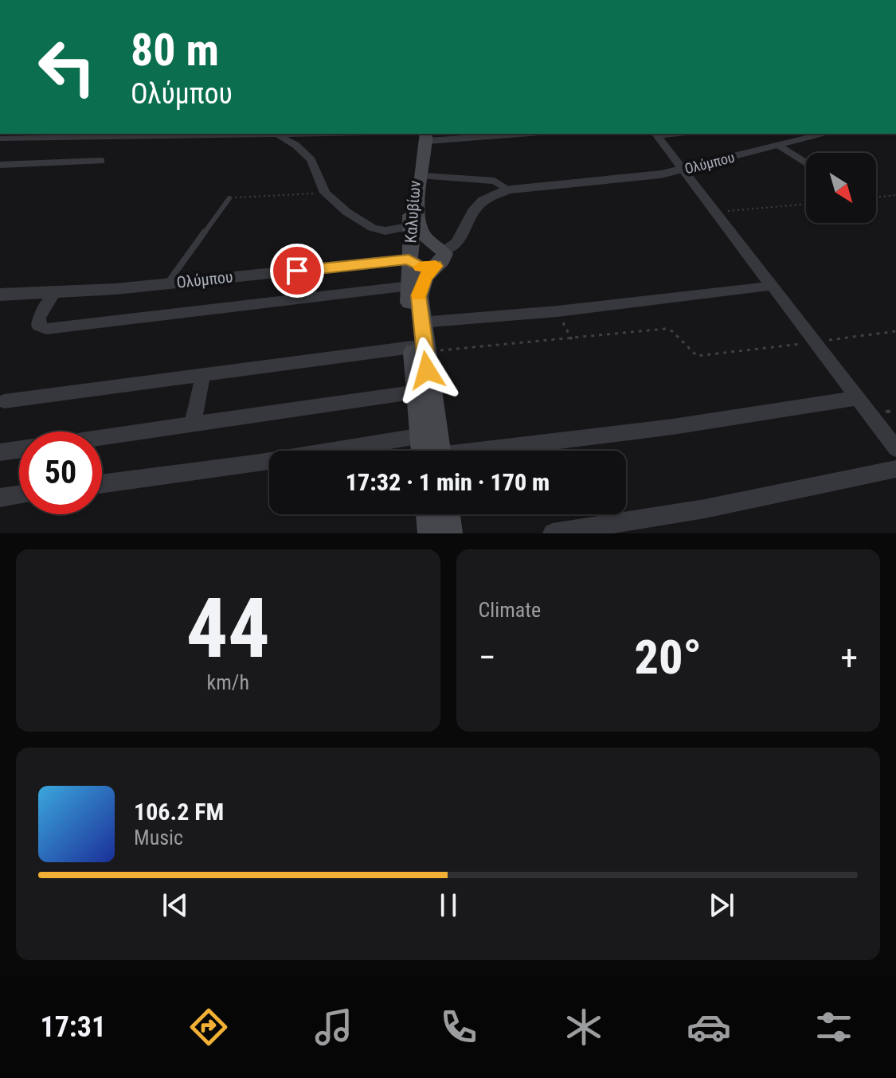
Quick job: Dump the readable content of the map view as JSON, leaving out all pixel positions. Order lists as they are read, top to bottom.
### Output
{
  "streets": {
    "main road": ["Καλυβίων"],
    "street": ["Ολύμπου"]
  },
  "crossings": [
    ["Ολύμπου", "Καλυβίων"]
  ],
  "north": "bottom right",
  "page": {
    "turn": ["80 m", "Ολύμπου"],
    "limit": "50",
    "trip": "17:32 · 1 min · 170 m",
    "tile": [
      ["44", "km/h"],
      "Climate"
    ],
    "heat": ["−", "20°", "+"],
    "song": ["106.2 FM", "Music"],
    "tabs": "17:31"
  }
}
